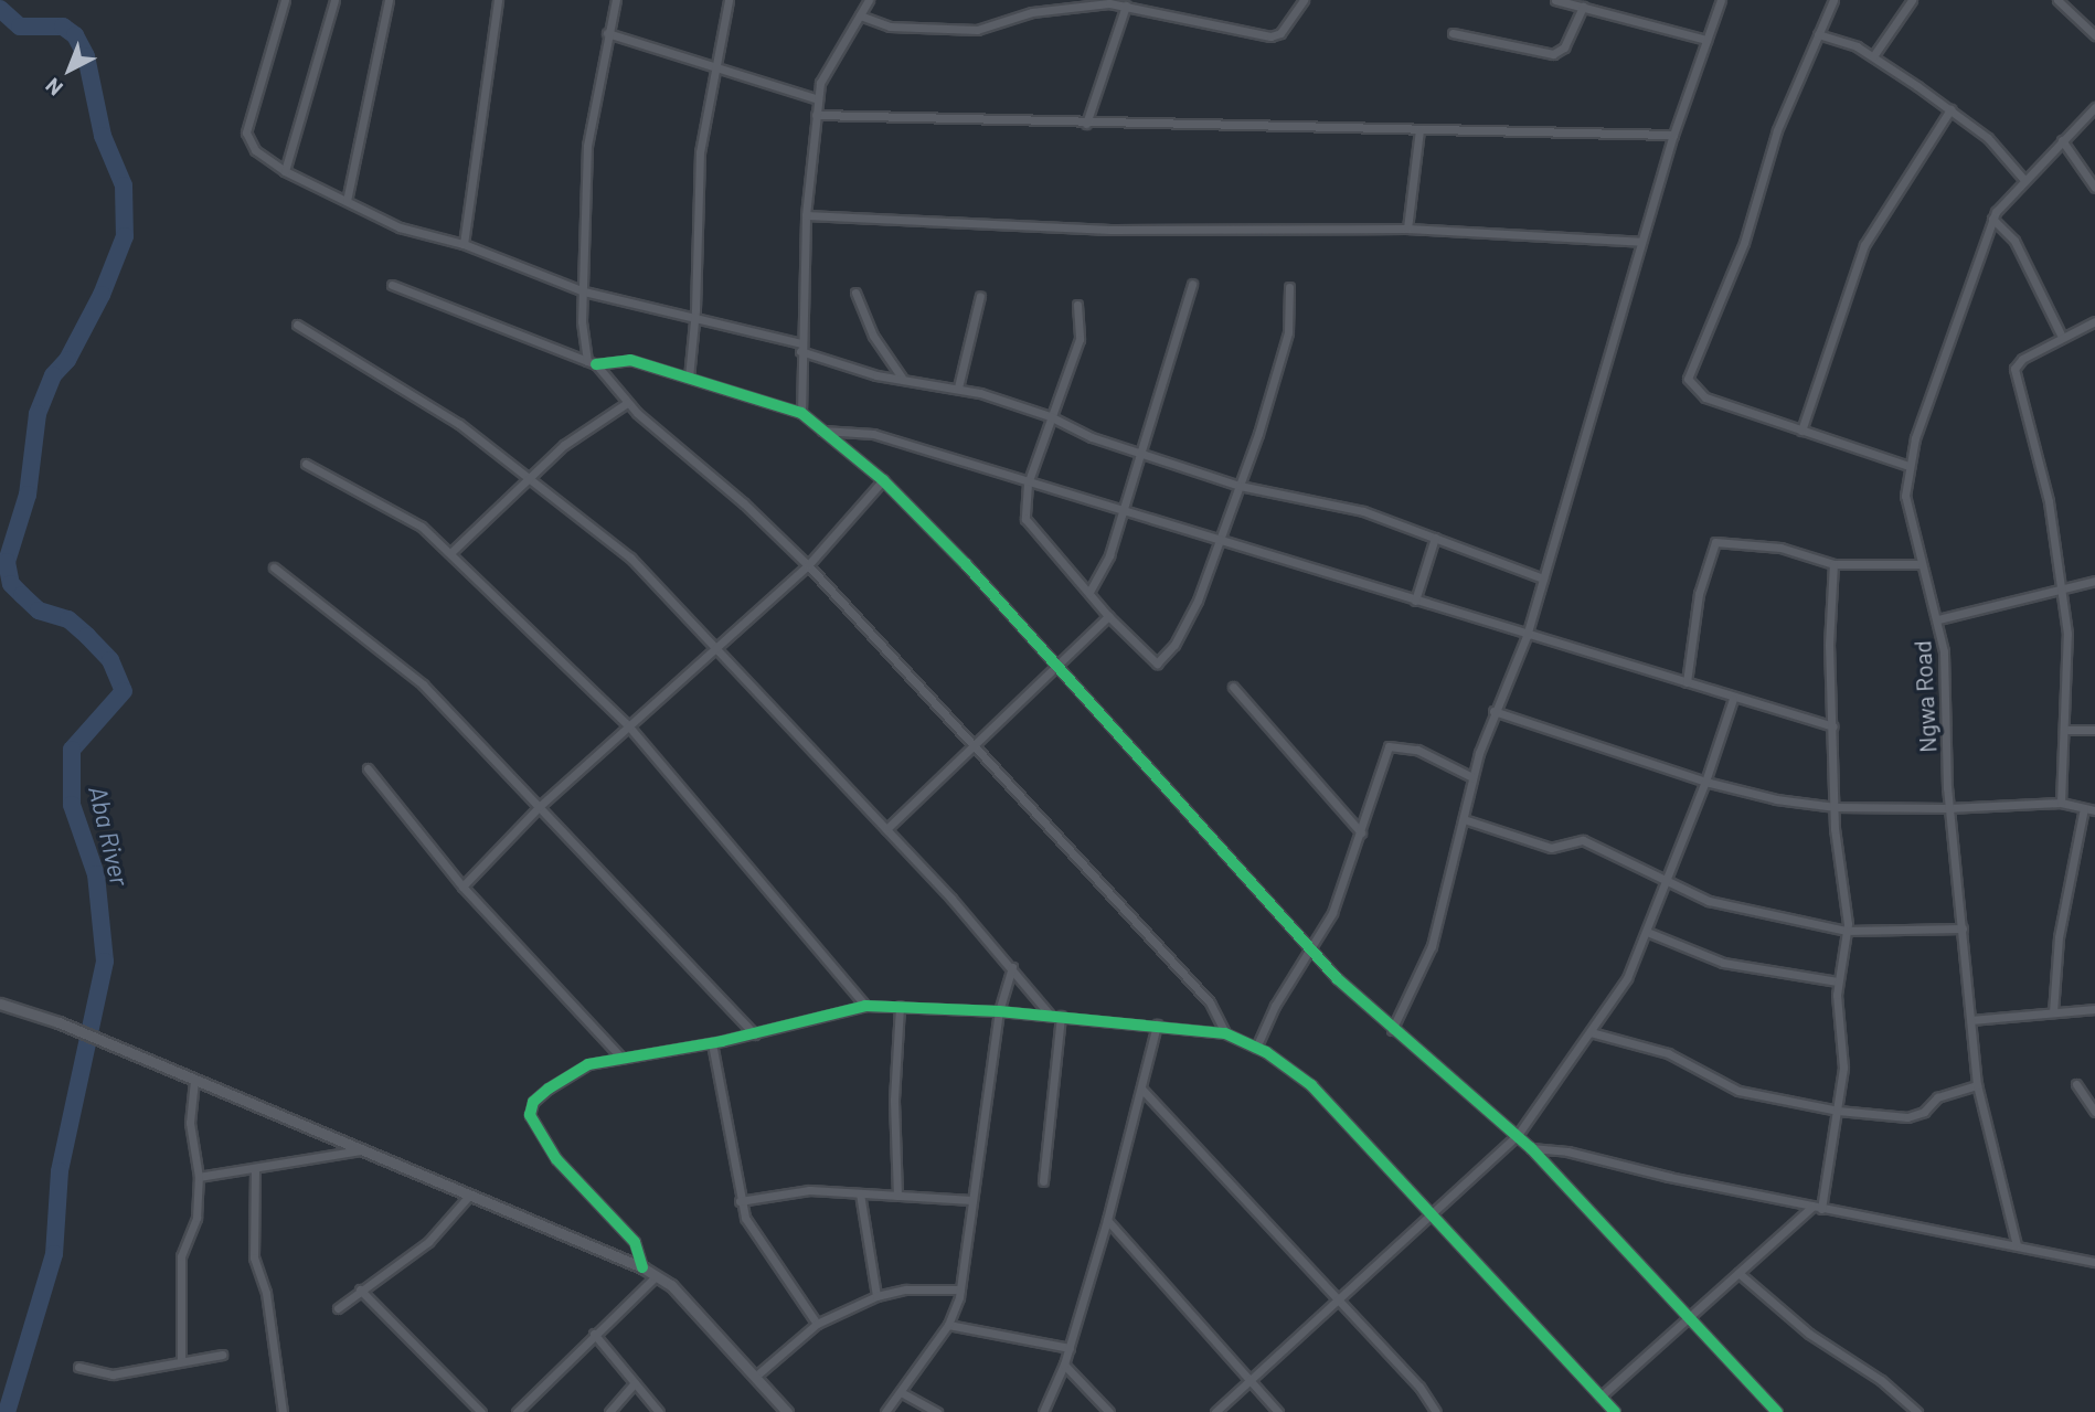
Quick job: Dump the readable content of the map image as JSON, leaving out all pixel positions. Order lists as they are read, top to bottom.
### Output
{
  "streets": {
    "street": ["Ngwa Road"]
  },
  "water": ["Aba River"],
  "north": "bottom left"
}
